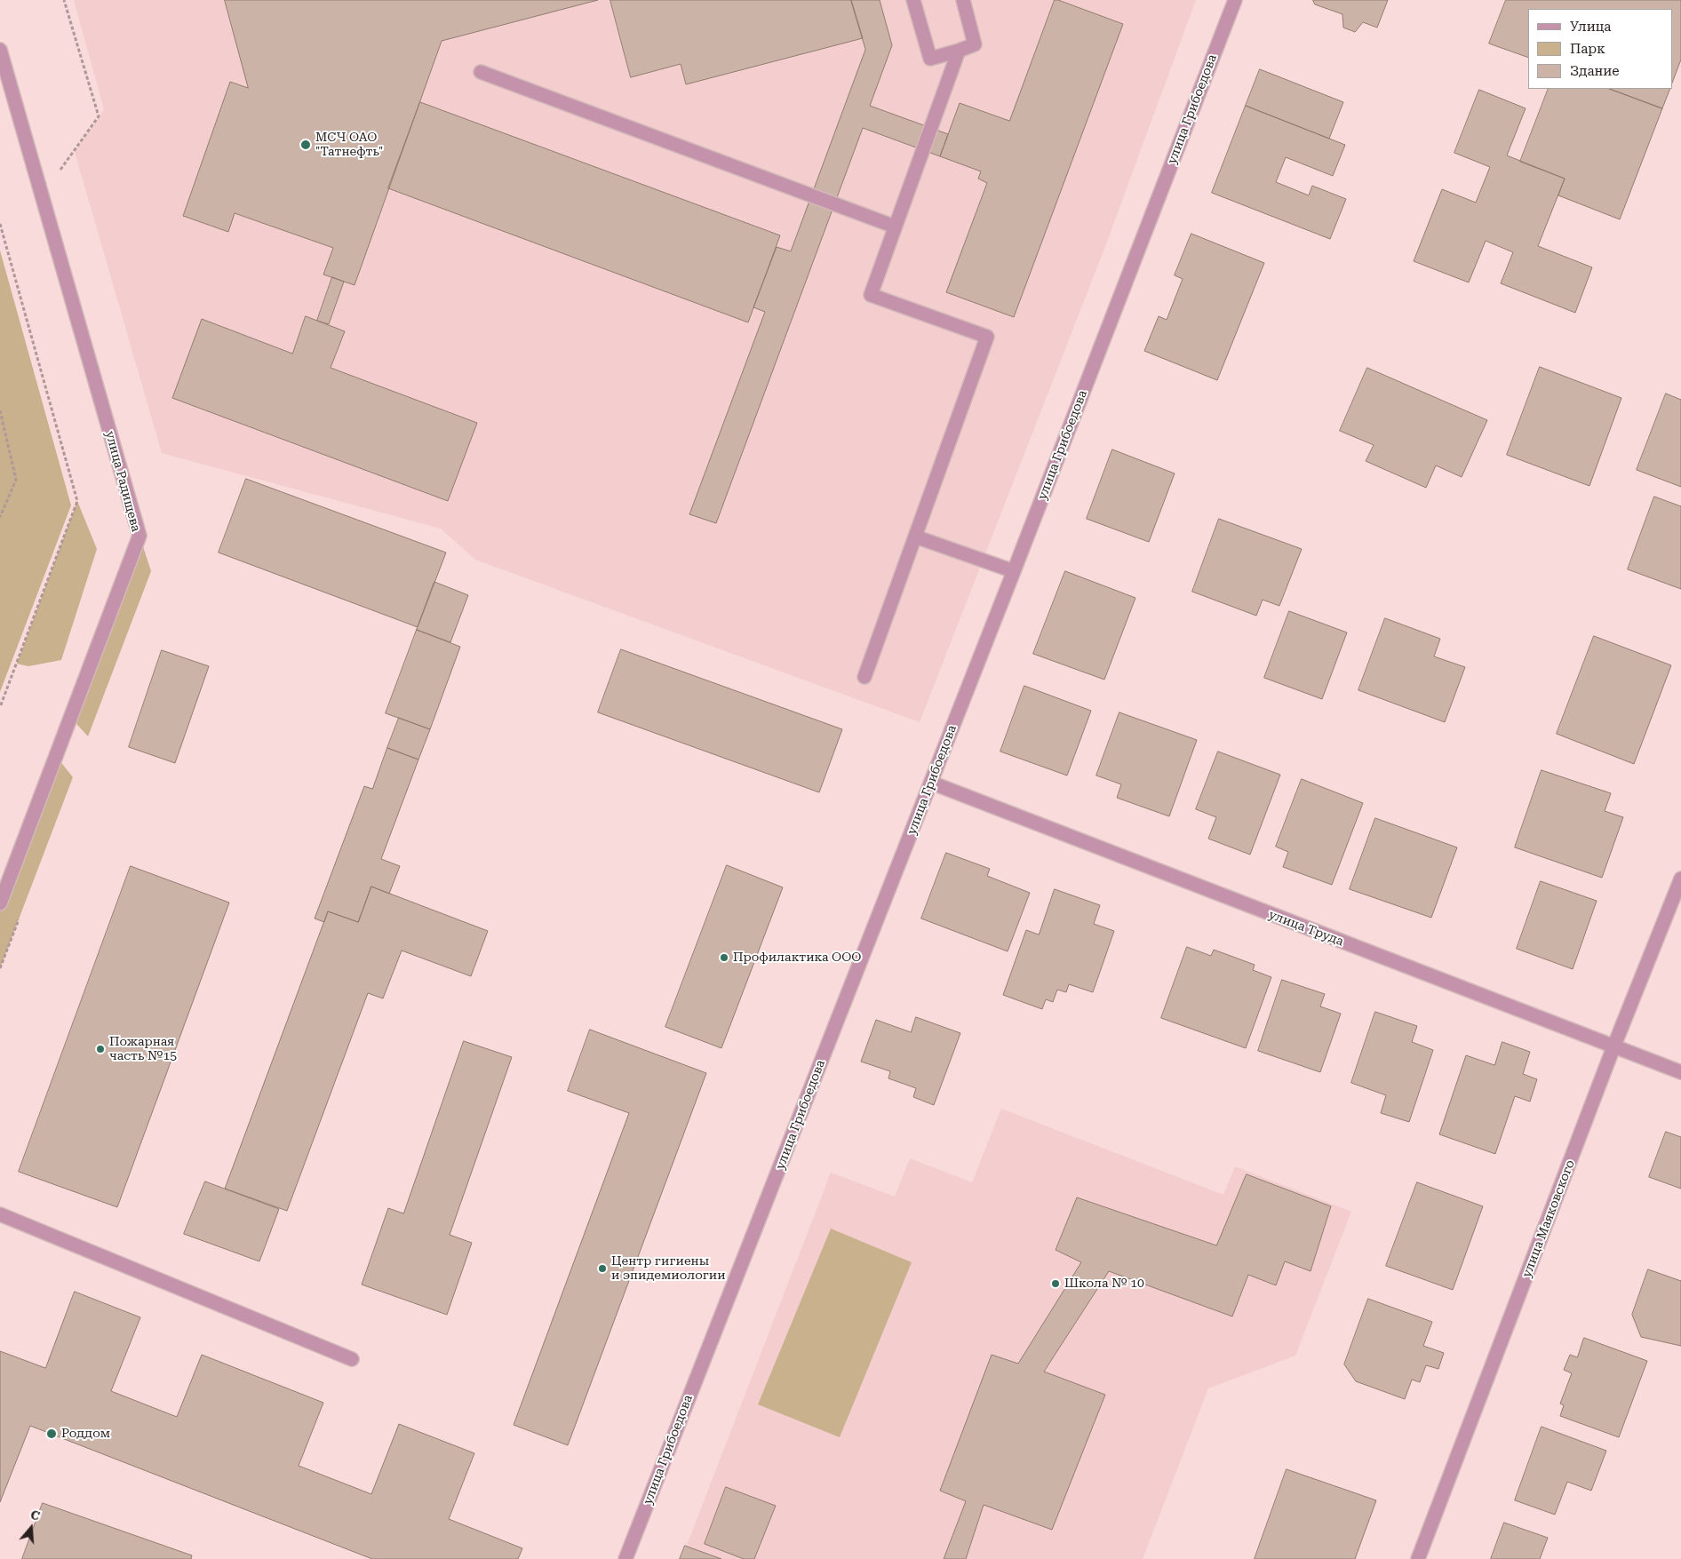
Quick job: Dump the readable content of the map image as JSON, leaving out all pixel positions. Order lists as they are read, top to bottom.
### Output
{
  "streets": {
    "street": [
      "улица Грибоедова",
      "улица Радищева",
      "улица Труда",
      "улица Маяковского"
    ]
  },
  "crossings": [
    ["улица Грибоедова", "улица Труда"],
    ["улица Труда", "улица Маяковского"]
  ],
  "places": [
    "МСЧ ОАО \"Татнефть\"",
    "Профилактика ООО",
    "Пожарная часть №15",
    "Центр гигиены и эпидемиологии",
    "Школа № 10",
    "Роддом"
  ],
  "legend": ["Улица", "Парк", "Здание"],
  "north": "top"
}
